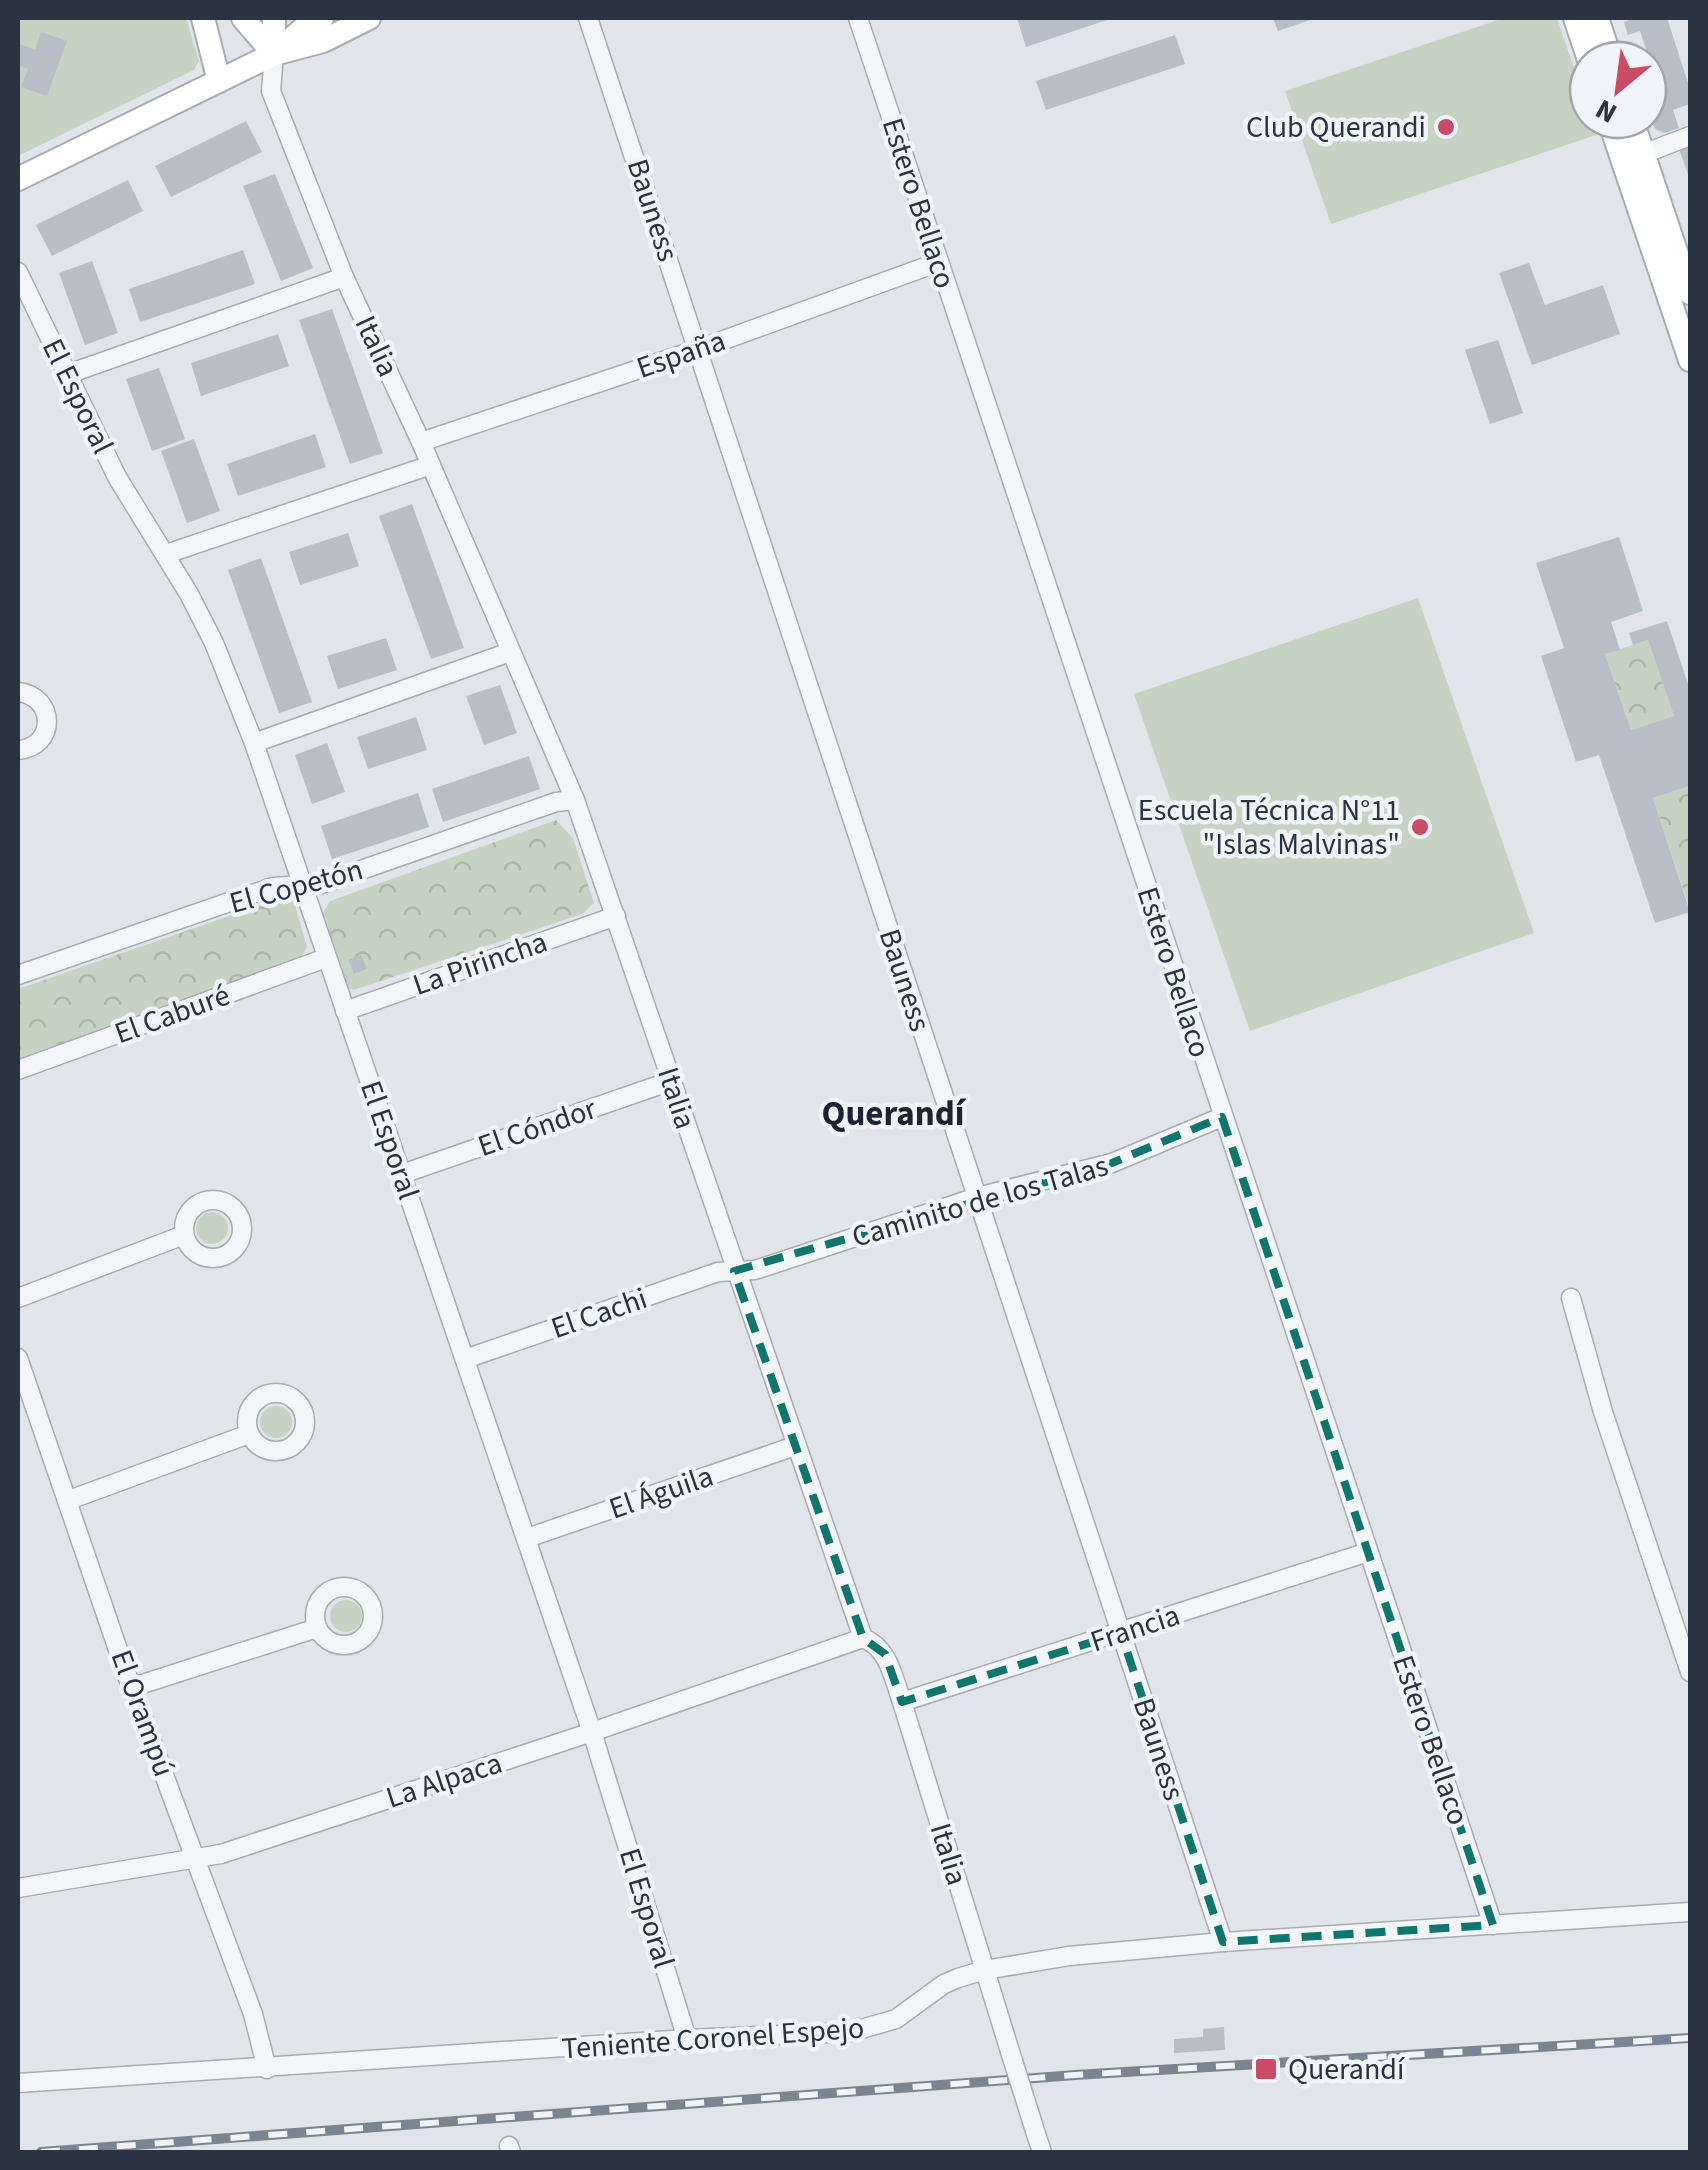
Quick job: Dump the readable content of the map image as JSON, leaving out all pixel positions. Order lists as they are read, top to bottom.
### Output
{
  "streets": {
    "street": [
      "Estero Bellaco",
      "Bauness",
      "Italia",
      "España",
      "El Esporal",
      "El Copetón",
      "La Pirincha",
      "El Caburé",
      "El Cóndor",
      "Caminito de los Talas",
      "El Cachi",
      "El Águila",
      "Francia",
      "El Orampú",
      "La Alpaca",
      "Teniente Coronel Espejo"
    ]
  },
  "crossings": [
    ["Estero Bellaco", "España"],
    ["Estero Bellaco", "Caminito de los Talas"],
    ["Estero Bellaco", "Francia"],
    ["Estero Bellaco", "Teniente Coronel Espejo"],
    ["Bauness", "España"],
    ["Bauness", "Caminito de los Talas"],
    ["Bauness", "Francia"],
    ["Bauness", "Teniente Coronel Espejo"],
    ["Italia", "España"],
    ["Italia", "El Copetón"],
    ["Italia", "La Pirincha"],
    ["Italia", "El Cóndor"],
    ["Italia", "Caminito de los Talas"],
    ["Italia", "El Cachi"],
    ["Italia", "El Águila"],
    ["Italia", "Francia"],
    ["Italia", "La Alpaca"],
    ["Italia", "Teniente Coronel Espejo"],
    ["El Esporal", "El Copetón"],
    ["El Esporal", "La Pirincha"],
    ["El Esporal", "El Caburé"],
    ["El Esporal", "El Cóndor"],
    ["El Esporal", "El Cachi"],
    ["El Esporal", "El Águila"],
    ["El Esporal", "La Alpaca"],
    ["El Esporal", "Teniente Coronel Espejo"],
    ["Caminito de los Talas", "El Cachi"],
    ["El Orampú", "La Alpaca"],
    ["El Orampú", "Teniente Coronel Espejo"]
  ],
  "districts": ["Querandí"],
  "places": {
    "other": ["Club Querandi", "Escuela Técnica N°11 \"Islas Malvinas\""],
    "transit": ["Querandí"]
  },
  "north": "bottom left"
}
